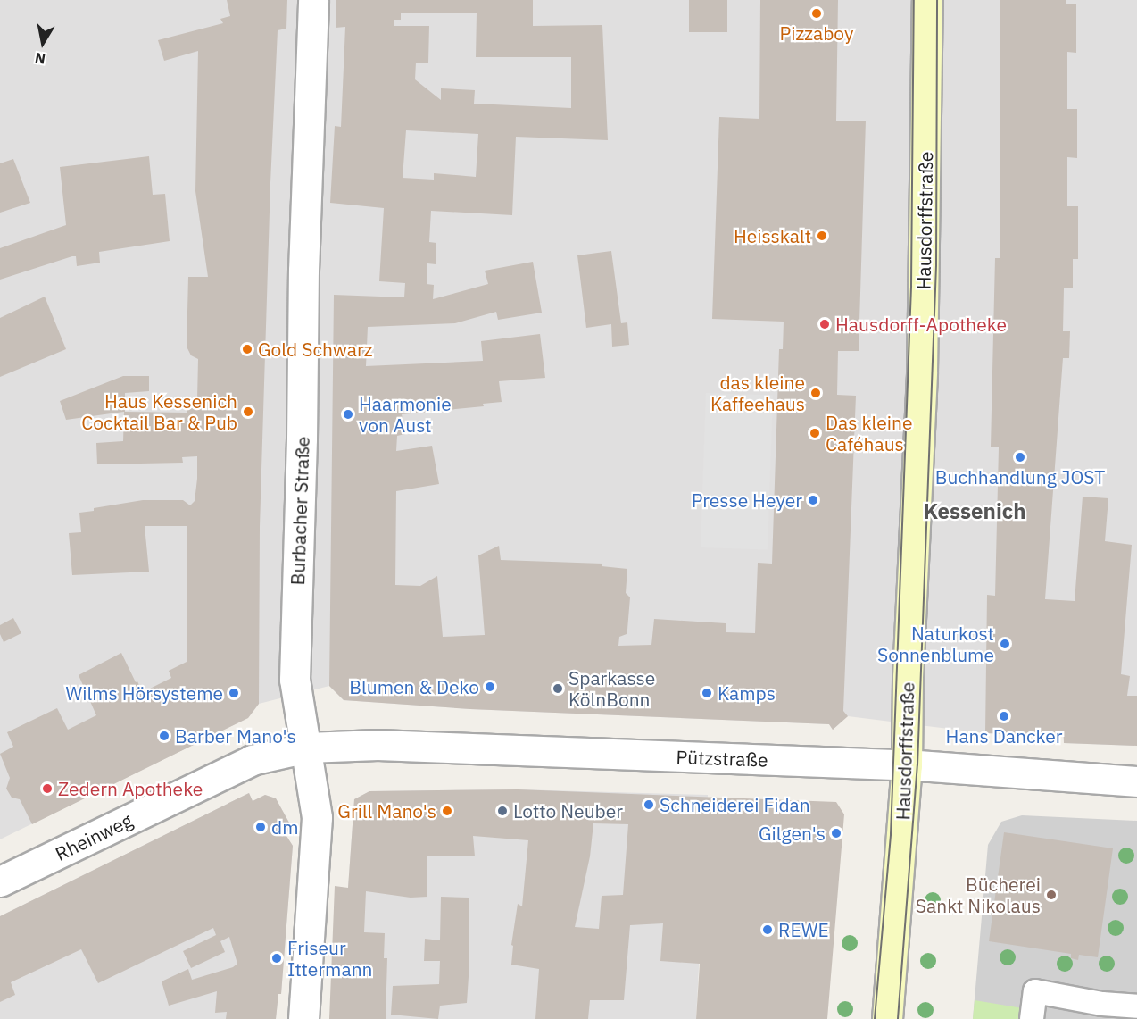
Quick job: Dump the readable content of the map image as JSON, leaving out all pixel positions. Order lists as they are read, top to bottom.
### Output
{
  "streets": {
    "main road": ["Hausdorffstraße"],
    "street": ["Burbacher Straße", "Pützstraße", "Rheinweg"]
  },
  "crossings": [
    ["Hausdorffstraße", "Pützstraße"],
    ["Burbacher Straße", "Pützstraße"],
    ["Burbacher Straße", "Rheinweg"],
    ["Pützstraße", "Rheinweg"]
  ],
  "districts": ["Kessenich"],
  "places": [
    "Pizzaboy",
    "Heisskalt",
    "Hausdorff-Apotheke",
    "Gold Schwarz",
    "das kleine Kaffeehaus",
    "Haus Kessenich Cocktail Bar & Pub",
    "Haarmonie von Aust",
    "Das kleine Caféhaus",
    "Buchhandlung JOST",
    "Presse Heyer",
    "Naturkost Sonnenblume",
    "Blumen & Deko",
    "Sparkasse KölnBonn",
    "Wilms Hörsysteme",
    "Kamps",
    "Hans Dancker",
    "Barber Mano's",
    "Zedern Apotheke",
    "Schneiderei Fidan",
    "Grill Mano's",
    "Lotto Neuber",
    "dm",
    "Gilgen's",
    "Bücherei Sankt Nikolaus",
    "REWE",
    "Friseur Ittermann"
  ],
  "north": "bottom"
}
